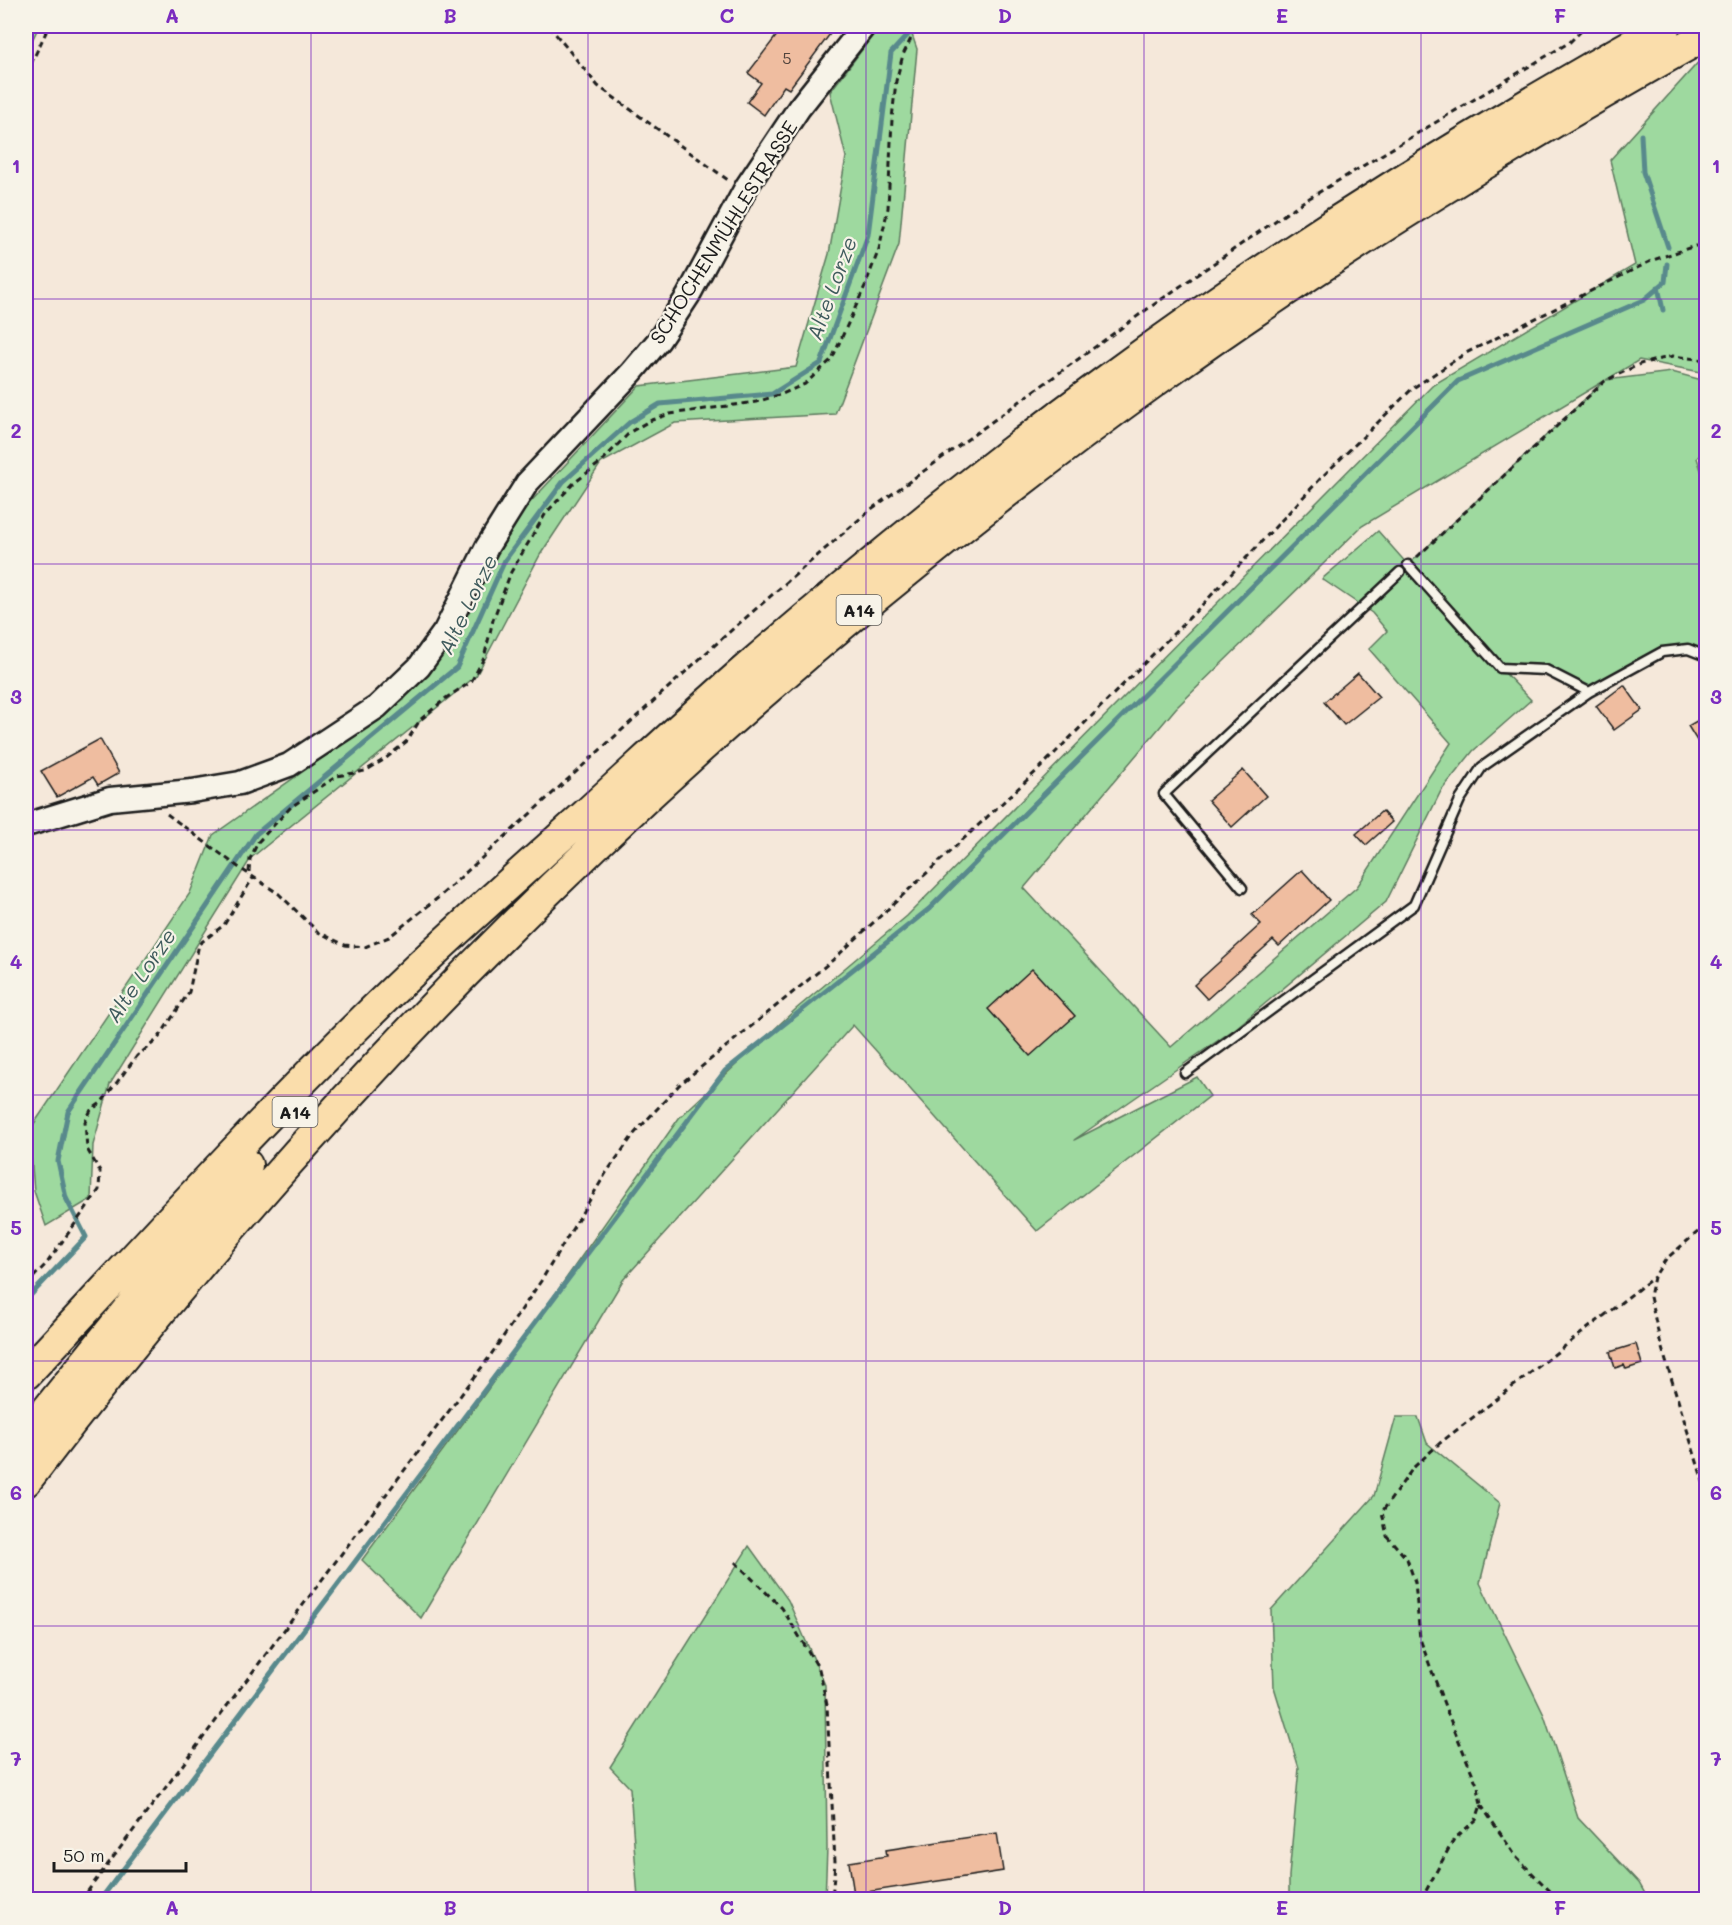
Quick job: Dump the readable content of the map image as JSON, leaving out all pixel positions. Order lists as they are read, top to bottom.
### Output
{
  "streets": {
    "highway": ["A14"],
    "street": ["SCHOCHENMÜHLESTRASSE"]
  },
  "water": ["Alte Lorze"],
  "house_numbers": ["5"],
  "scale_bar": "50 m",
  "grid": {
    "columns": [
      "A",
      "B",
      "C",
      "D",
      "E",
      "F"
    ],
    "rows": [
      "1",
      "2",
      "3",
      "4",
      "5",
      "6",
      "7"
    ]
  }
}
